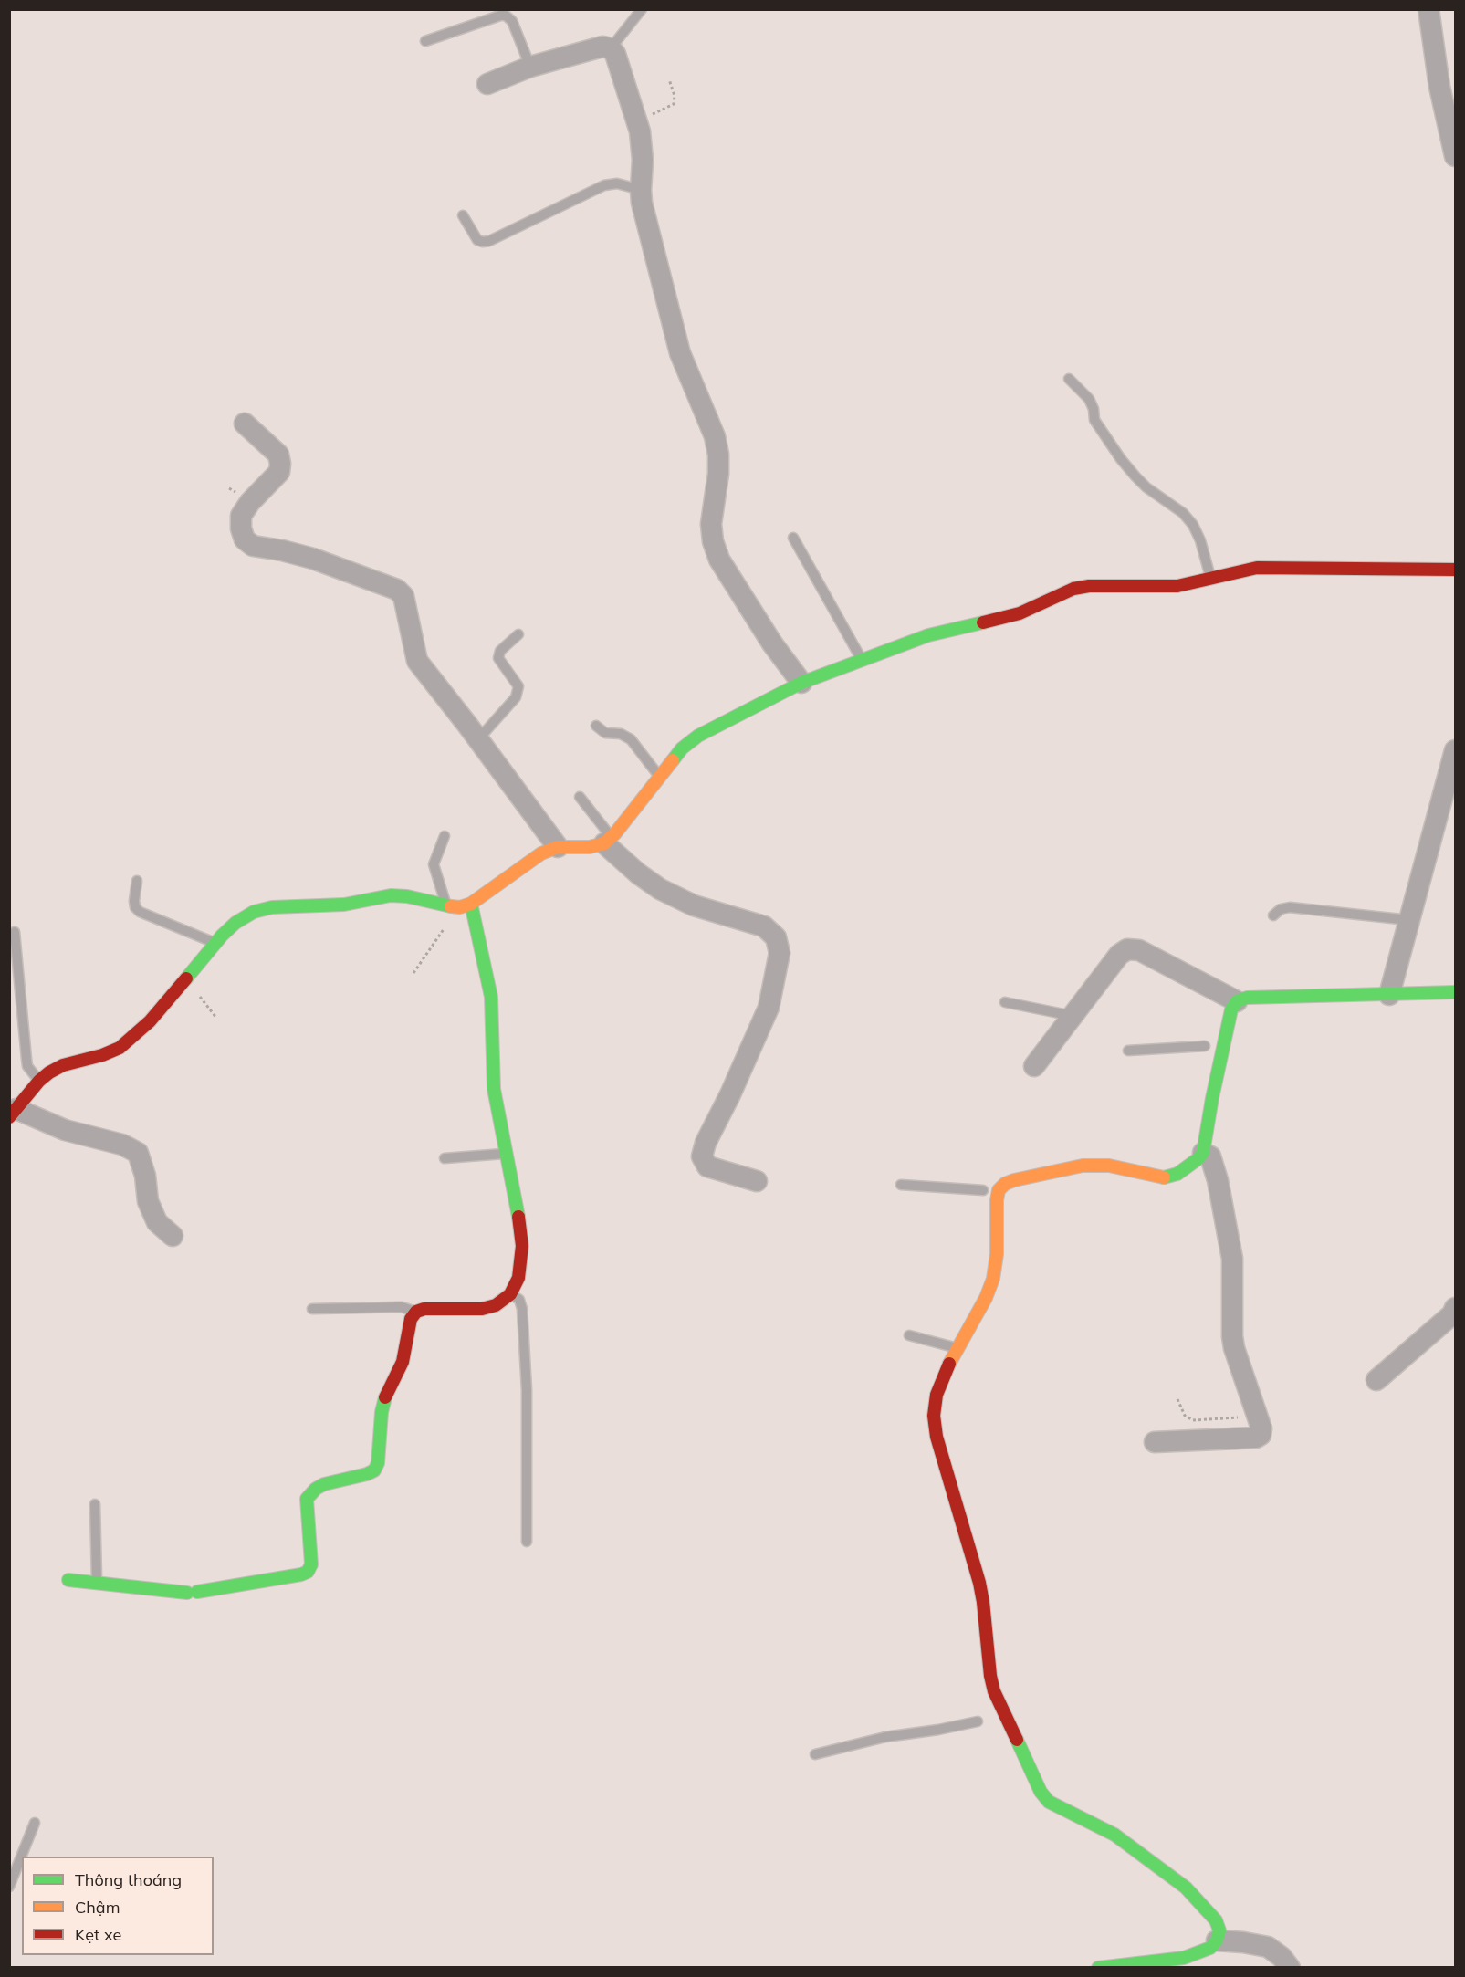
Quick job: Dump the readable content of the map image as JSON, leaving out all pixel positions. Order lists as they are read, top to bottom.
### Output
{
  "legend": ["Thông thoáng", "Chậm", "Kẹt xe"]
}
